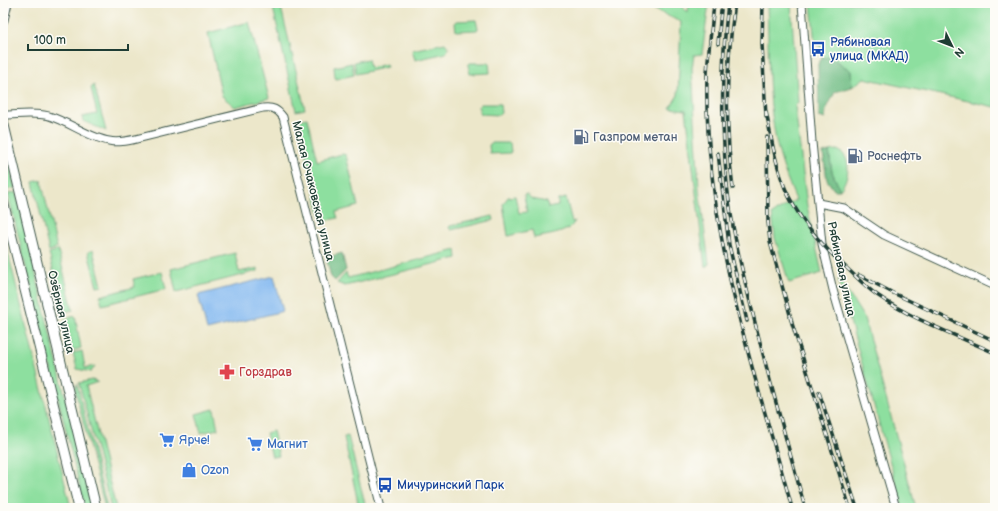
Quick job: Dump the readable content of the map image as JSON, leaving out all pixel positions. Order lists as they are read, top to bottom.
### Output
{
  "streets": {
    "main road": ["Озёрная улица"],
    "street": ["Малая Очаковская улица", "Рябиновая улица"]
  },
  "places": {
    "bus stop": ["Рябиновая улица (МКАД)", "Мичуринский Парк"],
    "fuel station": ["Газпром метан", "Роснефть"],
    "pharmacy": ["Горздрав"],
    "supermarket": ["Ярче!", "Магнит"],
    "shop": ["Ozon"]
  },
  "scale_bar": "100 m",
  "north": "bottom right"
}
